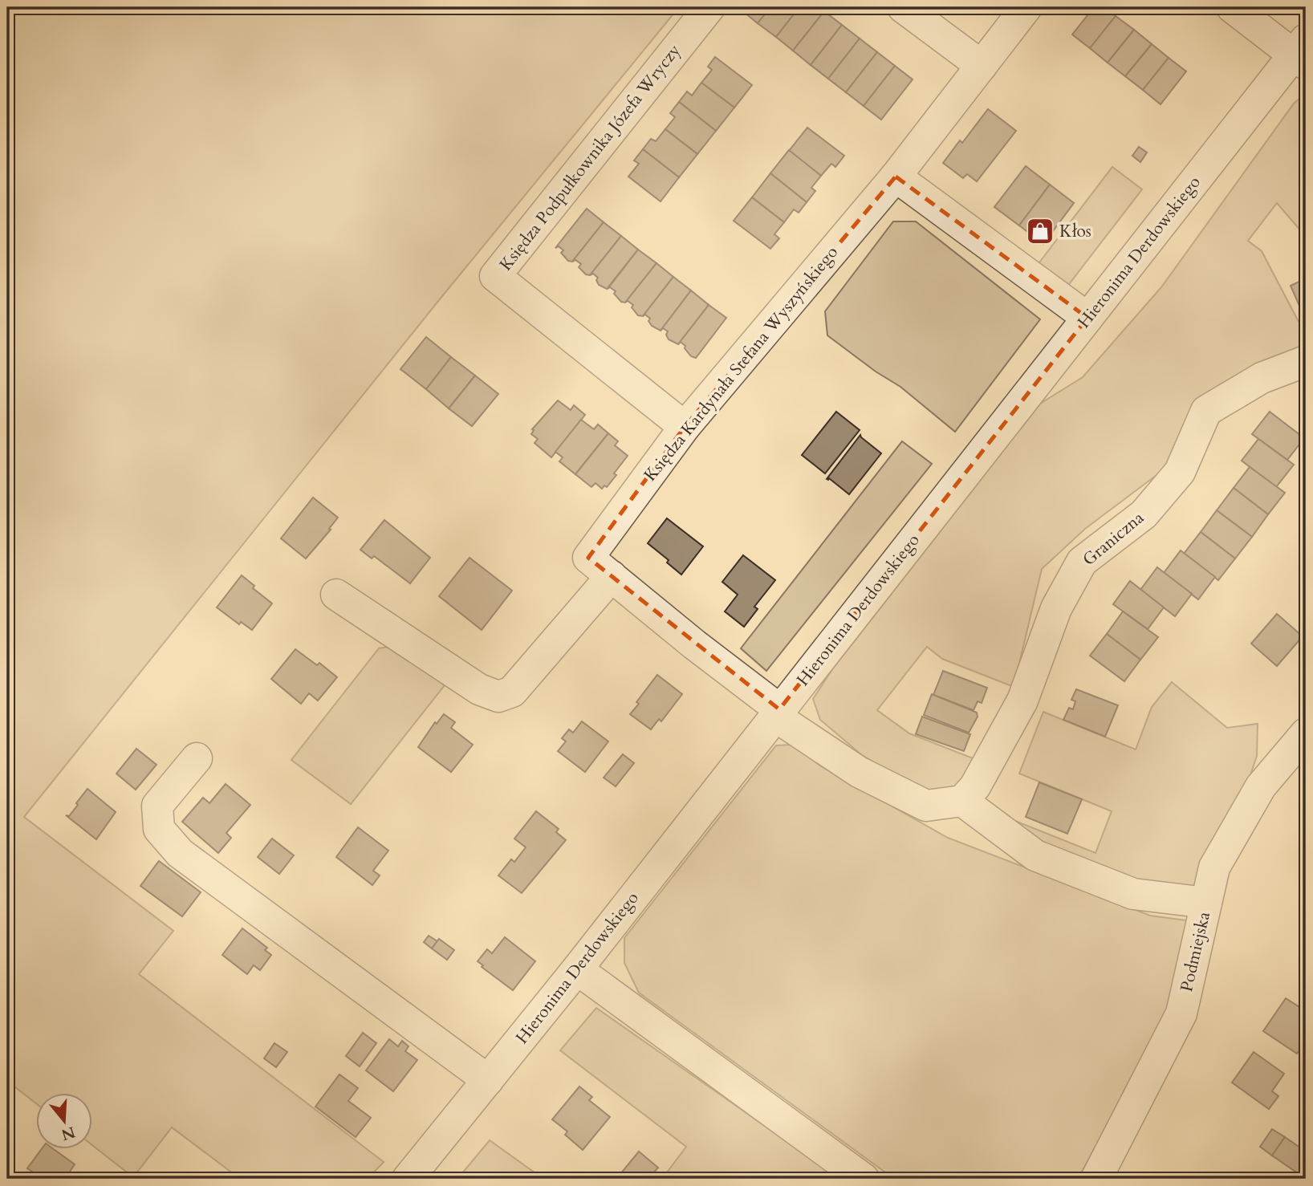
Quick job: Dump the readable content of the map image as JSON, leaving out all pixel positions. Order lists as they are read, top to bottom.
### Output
{
  "streets": {
    "street": [
      "Księdza Podpułkownika Józefa Wryczy",
      "Hieronima Derdowskiego",
      "Księdza Kardynała Stefana Wyszyńskiego",
      "Graniczna",
      "Podmiejska"
    ]
  },
  "crossings": [
    ["Księdza Podpułkownika Józefa Wryczy", "Księdza Kardynała Stefana Wyszyńskiego"],
    ["Hieronima Derdowskiego", "Księdza Kardynała Stefana Wyszyńskiego"]
  ],
  "places": {
    "shop": ["Kłos"]
  },
  "north": "bottom"
}
